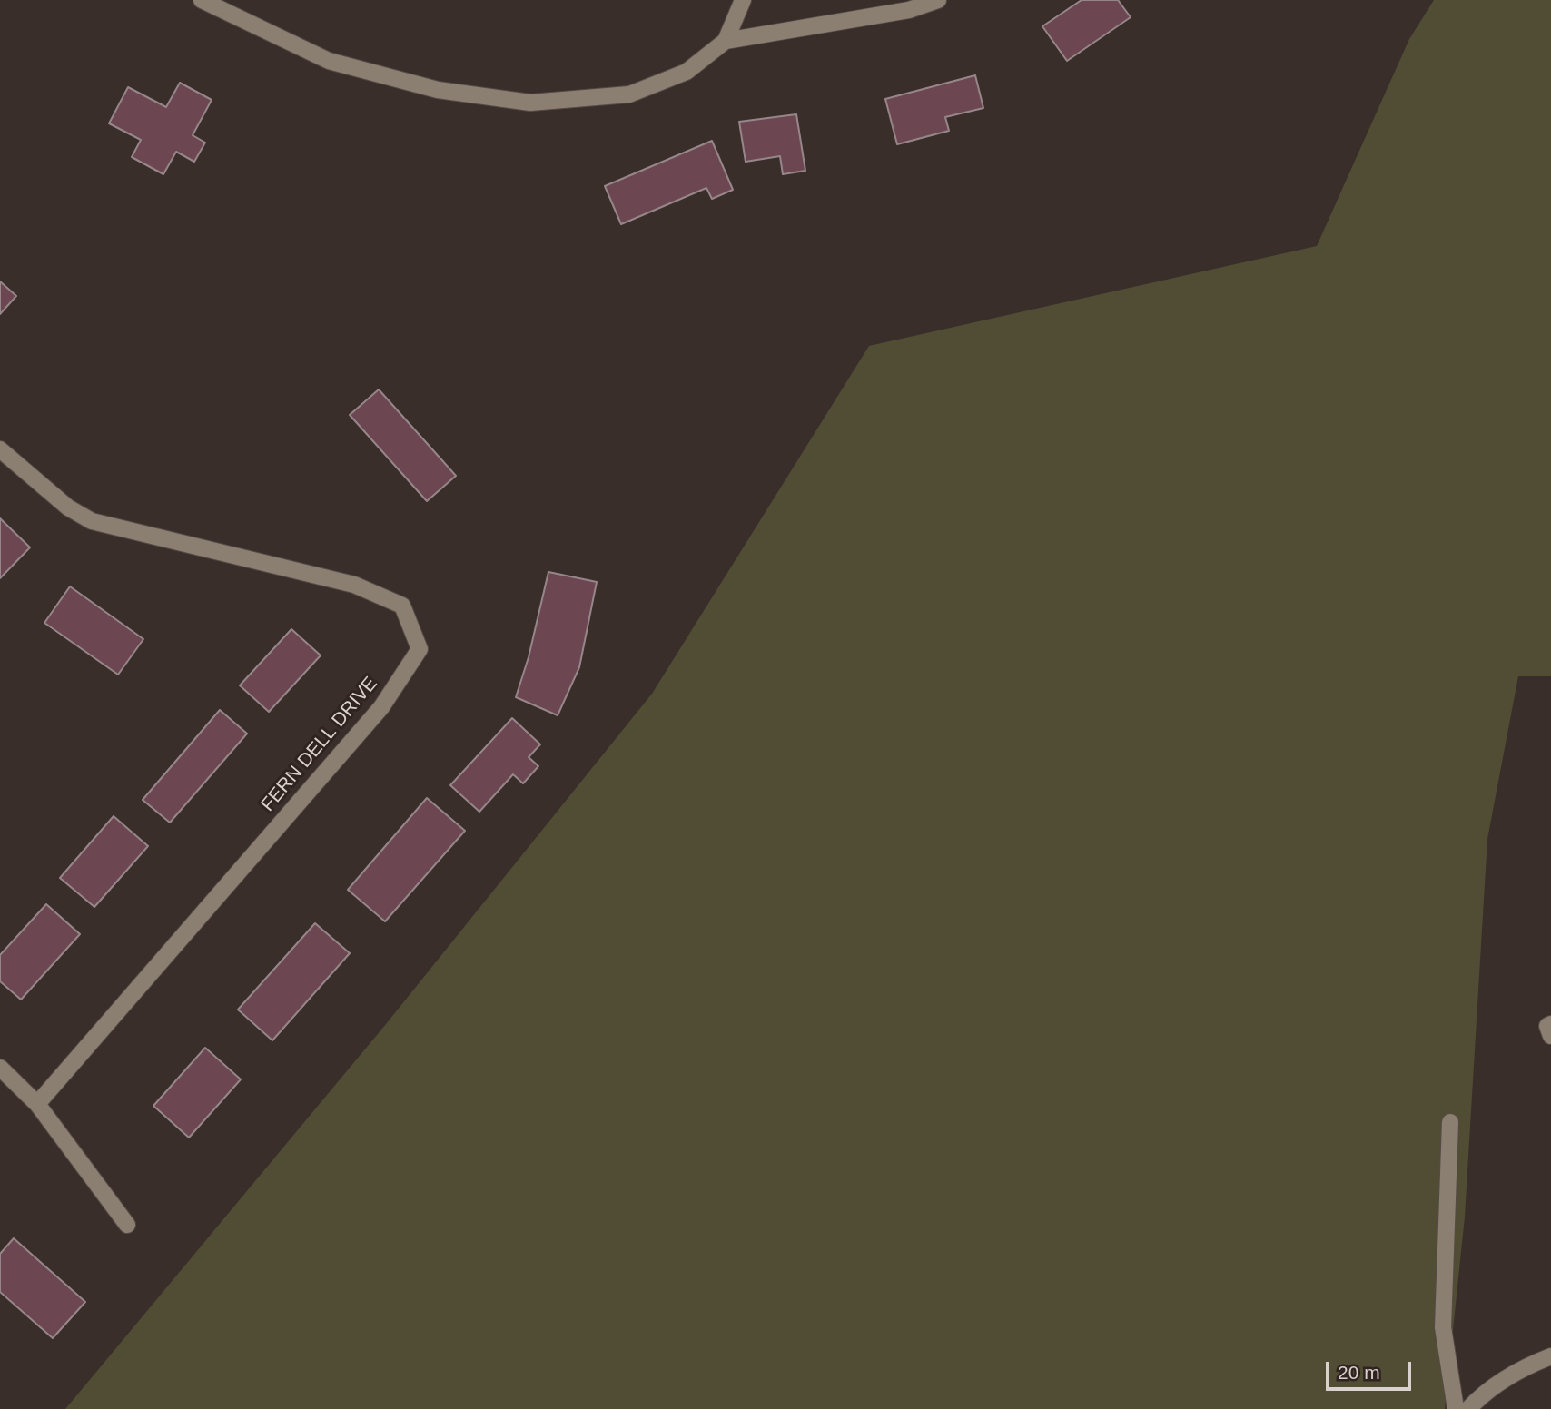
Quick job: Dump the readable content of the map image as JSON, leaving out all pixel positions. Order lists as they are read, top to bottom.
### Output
{
  "streets": {
    "street": ["FERN DELL DRIVE"]
  },
  "scale_bar": "20 m"
}
